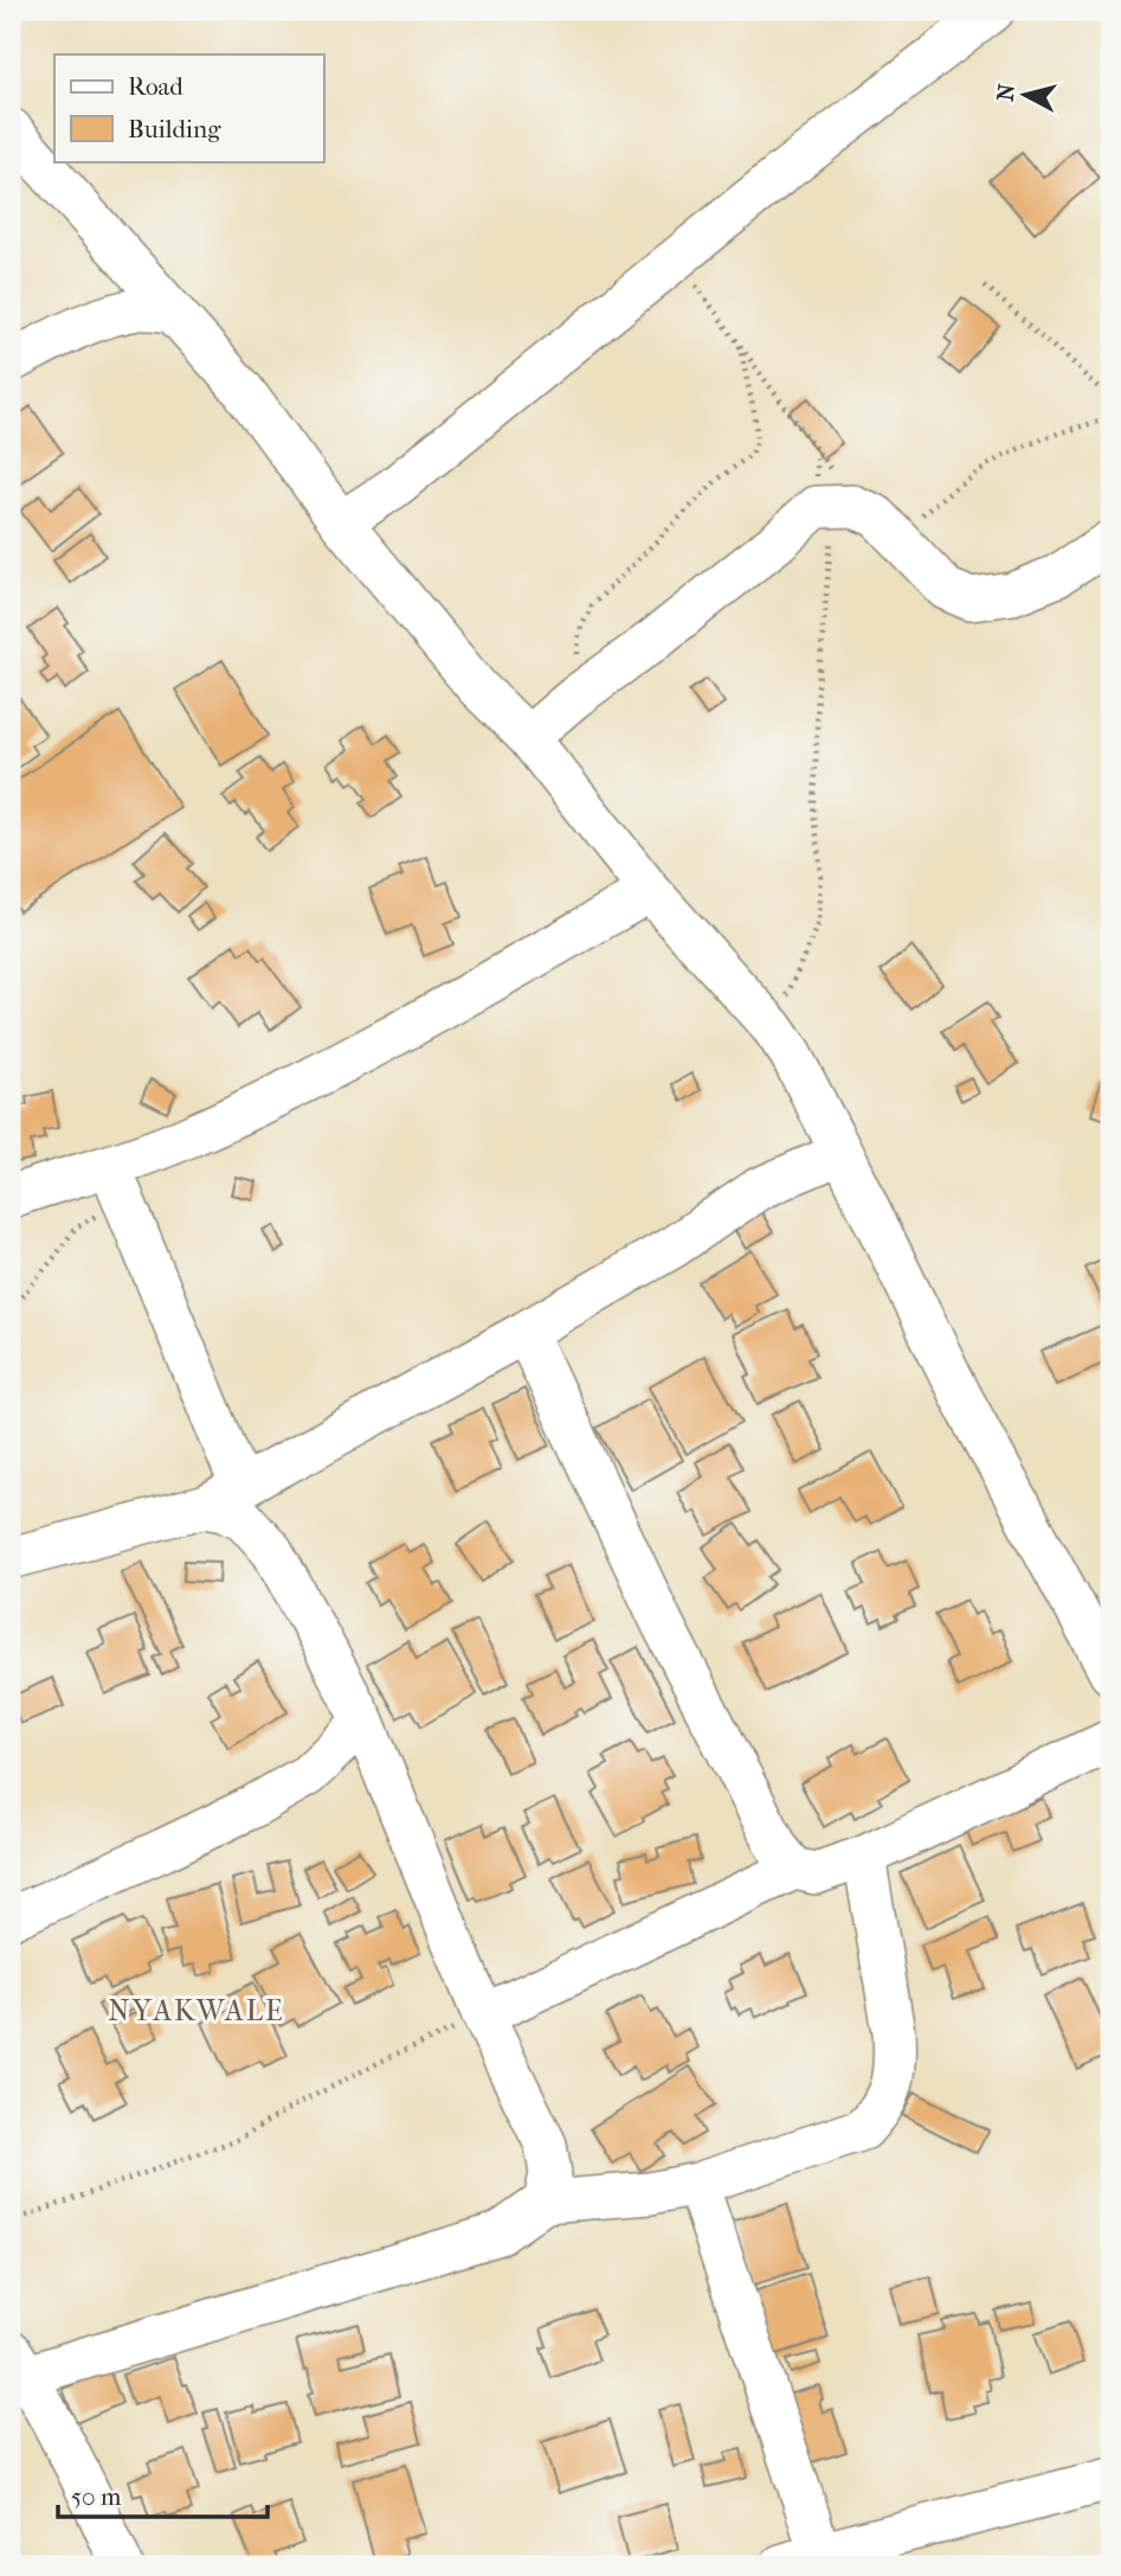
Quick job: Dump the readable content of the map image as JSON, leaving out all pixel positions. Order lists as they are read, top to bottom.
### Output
{
  "districts": ["NYAKWALE"],
  "legend": ["Road", "Building"],
  "scale_bar": "50 m",
  "north": "left"
}
